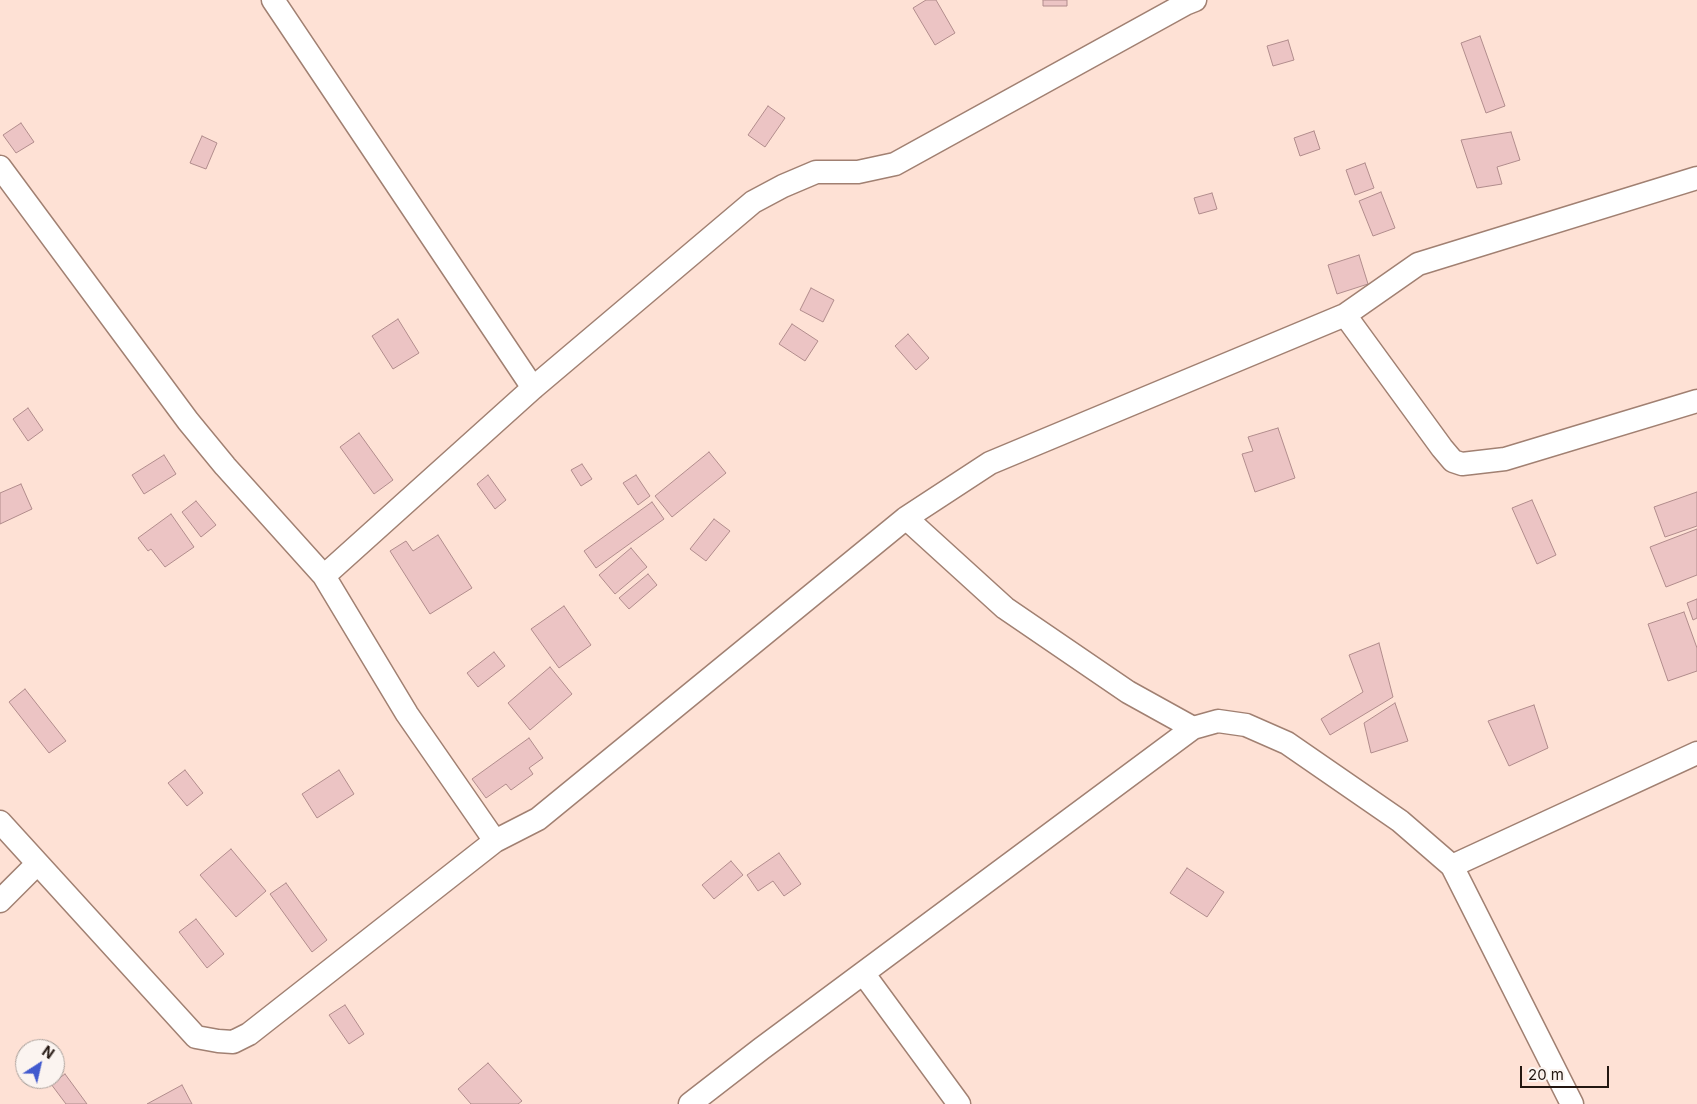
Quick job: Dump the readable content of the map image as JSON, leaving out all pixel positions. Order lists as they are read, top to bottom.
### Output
{
  "scale_bar": "20 m",
  "north": "top right"
}
